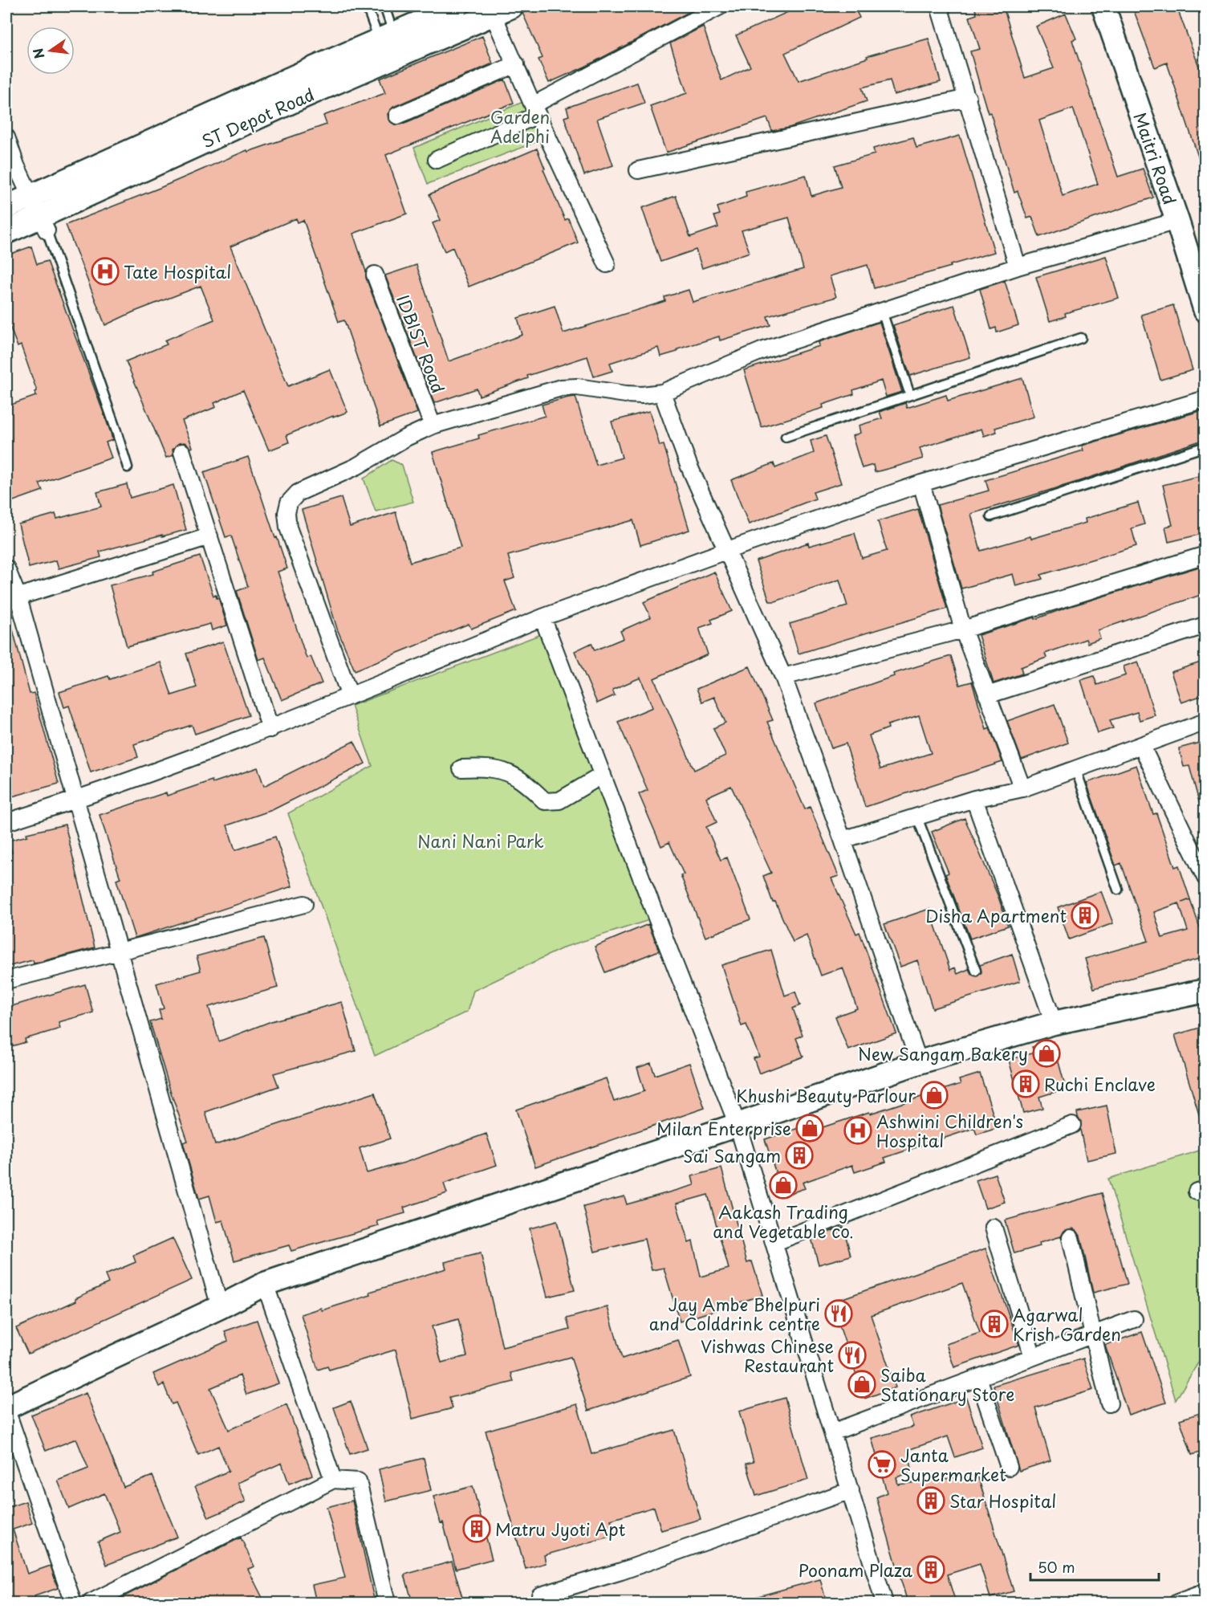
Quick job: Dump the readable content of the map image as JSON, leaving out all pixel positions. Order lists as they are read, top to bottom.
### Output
{
  "streets": {
    "street": ["ST Depot Road", "Maitri Road", "IDBIST Road"]
  },
  "parks": ["Garden Adelphi", "Nani Nani Park"],
  "places": {
    "hospital": ["Tate Hospital", "Ashwini Children's Hospital"],
    "building": [
      "Disha Apartment",
      "Ruchi Enclave",
      "Sai Sangam",
      "Agarwal Krish Garden",
      "Star Hospital",
      "Matru Jyoti Apt",
      "Poonam Plaza"
    ],
    "shop": [
      "New Sangam Bakery",
      "Khushi Beauty Parlour",
      "Milan Enterprise",
      "Aakash Trading and Vegetable co.",
      "Saiba Stationary Store"
    ],
    "restaurant": ["Jay Ambe Bhelpuri and Colddrink centre", "Vishwas Chinese Restaurant"],
    "supermarket": ["Janta Supermarket"]
  },
  "scale_bar": "50 m",
  "north": "left"
}
